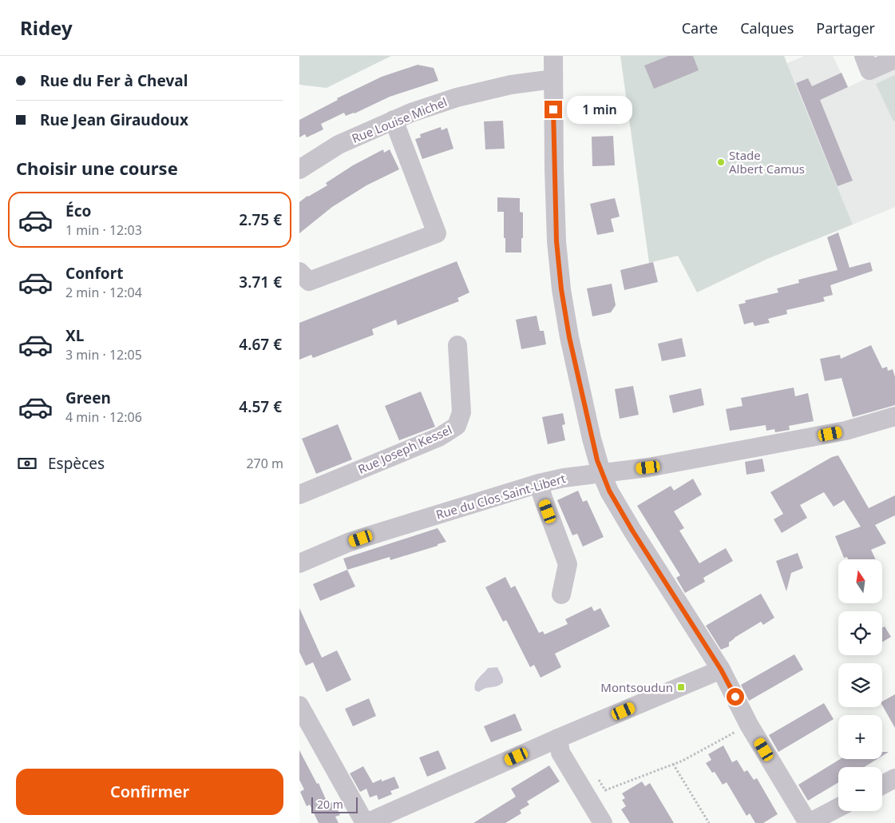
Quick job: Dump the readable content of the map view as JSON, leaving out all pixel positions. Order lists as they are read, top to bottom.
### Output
{
  "streets": {
    "street": ["Rue Louise Michel", "Rue Joseph Kessel", "Rue du Clos Saint-Libert"]
  },
  "places": {
    "other": ["Stade Albert Camus"],
    "transit": ["Montsoudun"]
  },
  "scale_bar": "20 m",
  "north": "top",
  "page": {
    "header": "Ridey",
    "nav": ["Carte", "Calques", "Partager"],
    "banner": ["Rue du Fer à Cheval", "Rue Jean Giraudoux"],
    "bubble": "1 min",
    "heading": "Choisir une course",
    "list": [
      {
        "name": "Éco",
        "note": "1 min · 12:03",
        "value": "2.75 €"
      },
      {
        "name": "Confort",
        "note": "2 min · 12:04",
        "value": "3.71 €"
      },
      {
        "name": "XL",
        "note": "3 min · 12:05",
        "value": "4.67 €"
      },
      {
        "name": "Green",
        "note": "4 min · 12:06",
        "value": "4.57 €"
      }
    ],
    "pay": ["Espèces", "270 m"],
    "map_buttons": ["+", "−"],
    "buttons": "Confirmer",
    "scale": "20 m"
  }
}
